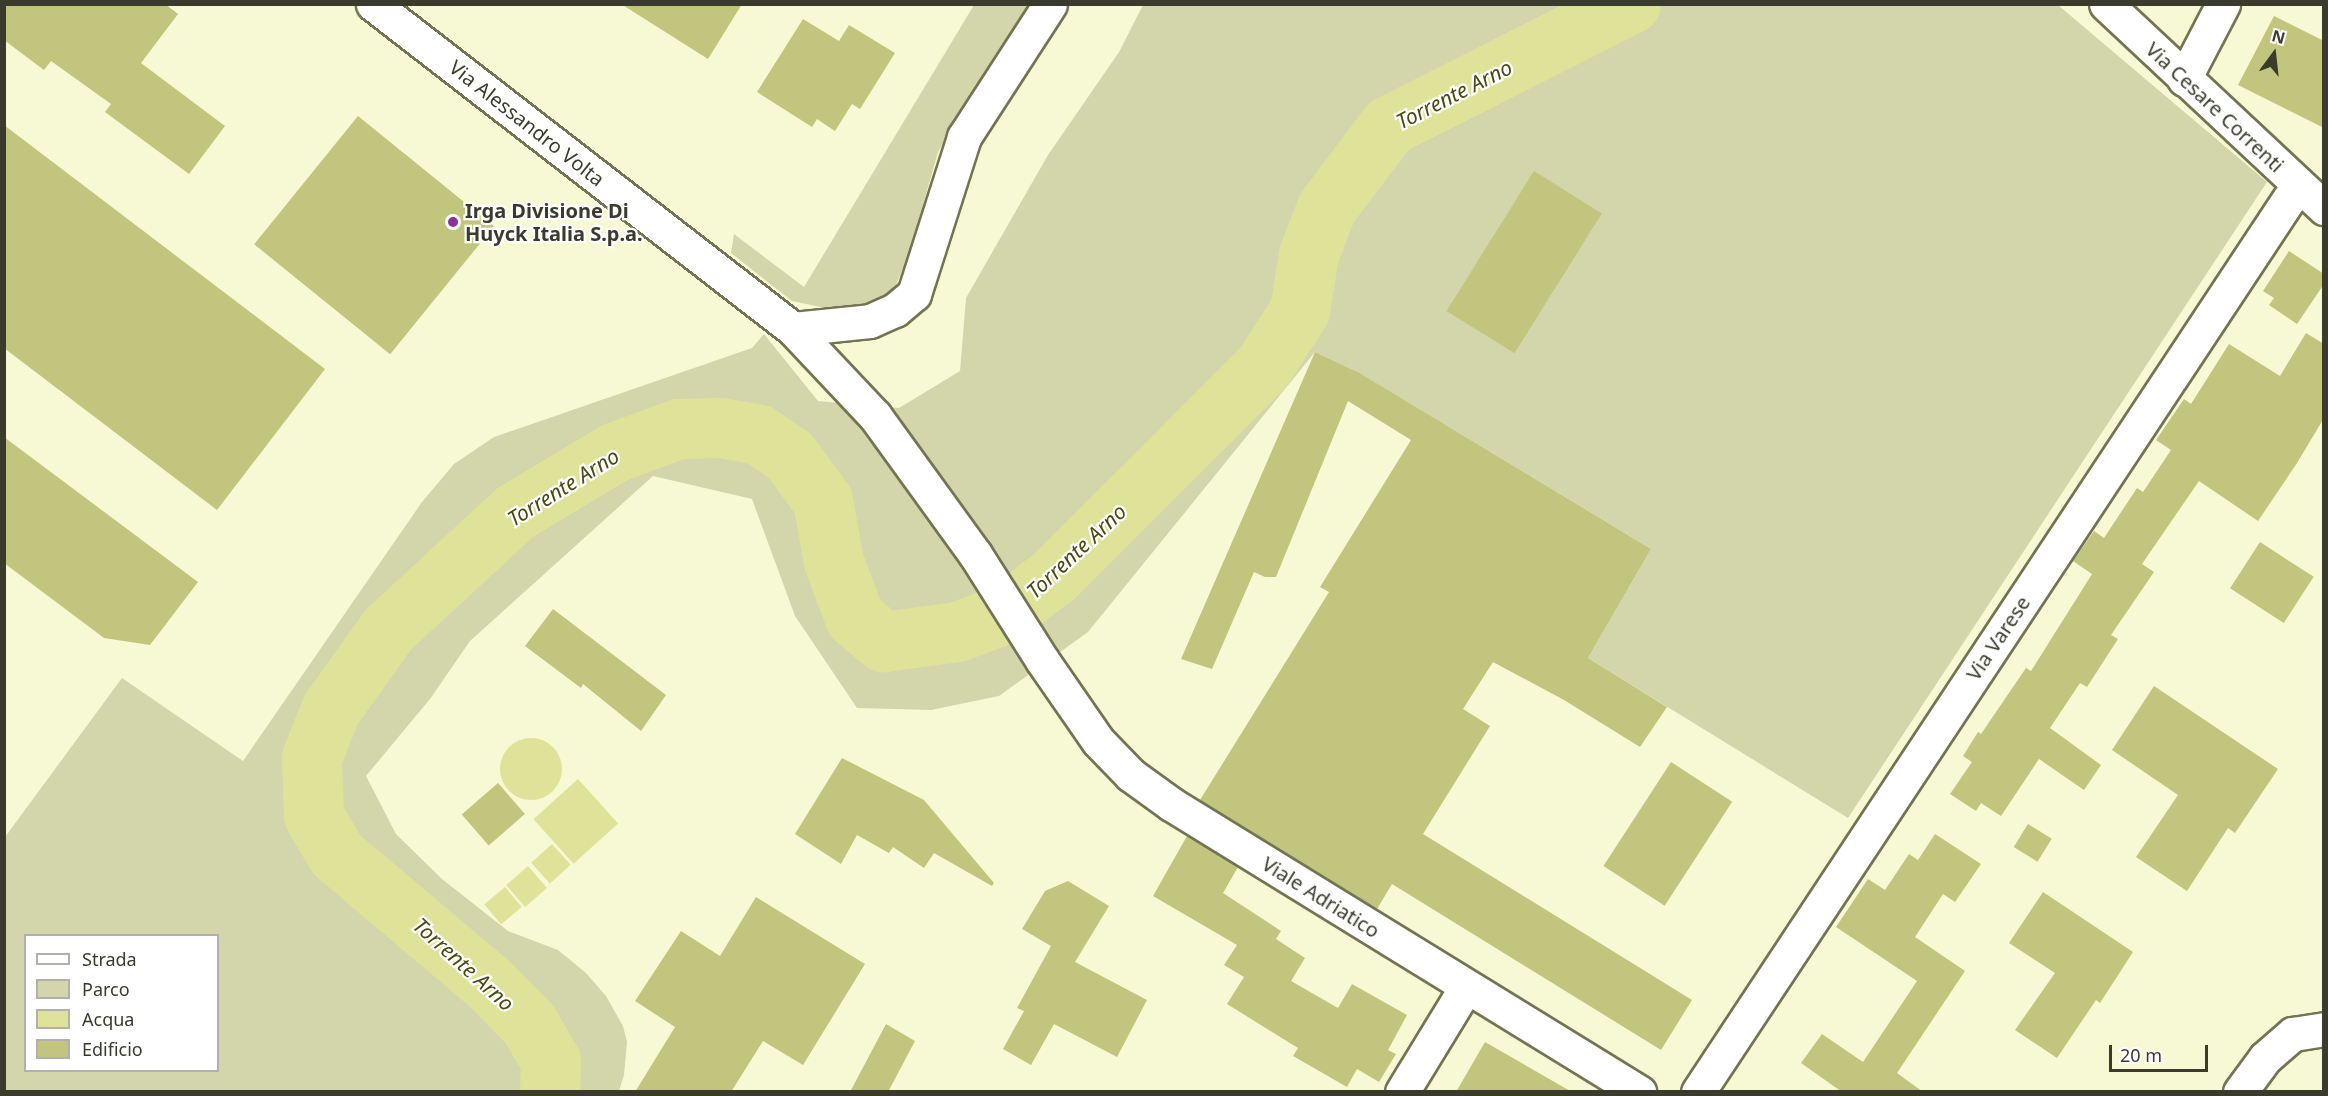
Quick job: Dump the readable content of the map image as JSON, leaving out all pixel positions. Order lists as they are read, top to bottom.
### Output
{
  "streets": {
    "street": [
      "Via Cesare Correnti",
      "Via Alessandro Volta",
      "Via Varese",
      "Viale Adriatico"
    ]
  },
  "crossings": [
    ["Via Cesare Correnti", "Via Varese"],
    ["Via Alessandro Volta", "Viale Adriatico"]
  ],
  "water": ["Torrente Arno"],
  "places": ["Irga Divisione Di Huyck Italia S.p.a."],
  "legend": [
    "Strada",
    "Parco",
    "Acqua",
    "Edificio"
  ],
  "scale_bar": "20 m",
  "north": "top"
}
